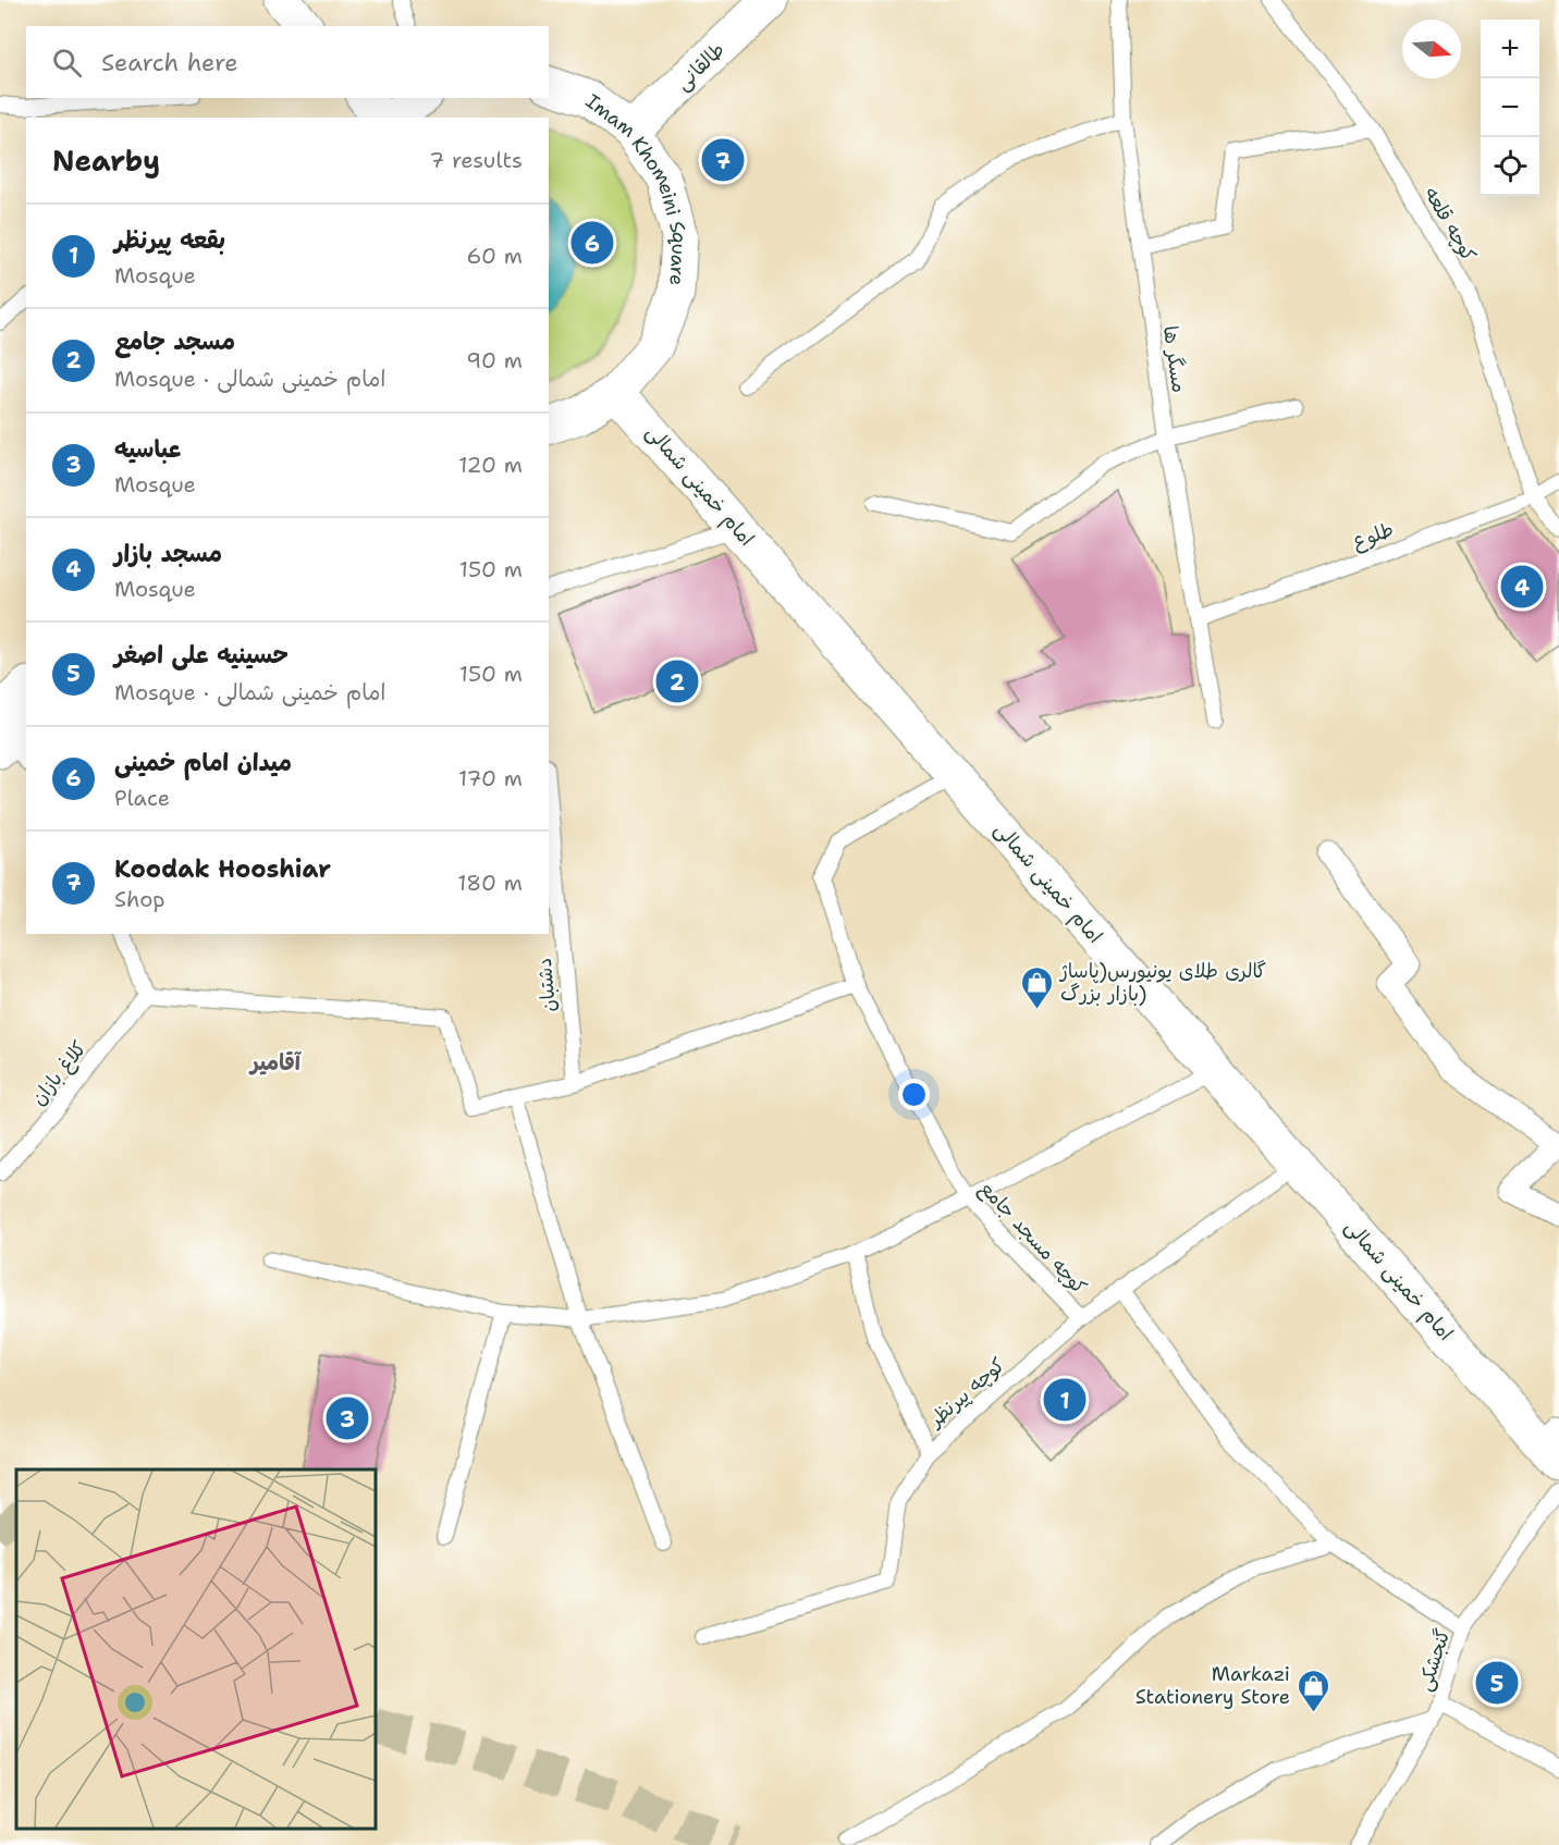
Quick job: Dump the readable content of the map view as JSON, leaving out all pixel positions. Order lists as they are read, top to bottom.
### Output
{
  "streets": {
    "main road": ["طالقانی", "Imam Khomeini Square", "امام خمینی شمالی"],
    "lane": [
      "کوچه قلعه",
      "مسگر ها",
      "طلوع",
      "دشتبان",
      "کلاغ بازان",
      "کوچه مسجد جامع",
      "کوچه پیرنظر",
      "گنجشکی"
    ]
  },
  "crossings": [
    ["طالقانی", "Imam Khomeini Square"],
    ["Imam Khomeini Square", "امام خمینی شمالی"],
    ["کوچه قلعه", "طلوع"],
    ["مسگر ها", "طلوع"],
    ["امام خمینی شمالی", "کوچه مسجد جامع"],
    ["امام خمینی شمالی", "کوچه پیرنظر"],
    ["کوچه مسجد جامع", "کوچه پیرنظر"]
  ],
  "districts": ["آقامیر"],
  "places": {
    "shop": ["گالری طلای یونیورس(پاساژ بازار بزرگ)", "Markazi Stationery Store"]
  },
  "north": "right",
  "page": {
    "map_buttons": ["+", "−"],
    "search": "Search here",
    "heading": ["Nearby", "7 results"],
    "pins": [
      "7",
      "6",
      "4",
      "2",
      "1",
      "3",
      "5"
    ],
    "list": [
      {
        "mark": "1",
        "name": "بقعه پیرنظر",
        "note": "Mosque",
        "value": "60 m"
      },
      {
        "mark": "2",
        "name": "مسجد جامع",
        "note": "Mosque · امام خمینی شمالی",
        "value": "90 m"
      },
      {
        "mark": "3",
        "name": "عباسیه",
        "note": "Mosque",
        "value": "120 m"
      },
      {
        "mark": "4",
        "name": "مسجد بازار",
        "note": "Mosque",
        "value": "150 m"
      },
      {
        "mark": "5",
        "name": "حسینیه علی اصغر",
        "note": "Mosque · امام خمینی شمالی",
        "value": "150 m"
      },
      {
        "mark": "6",
        "name": "میدان امام خمینی",
        "note": "Place",
        "value": "170 m"
      },
      {
        "mark": "7",
        "name": "Koodak Hooshiar",
        "note": "Shop",
        "value": "180 m"
      }
    ]
  }
}
